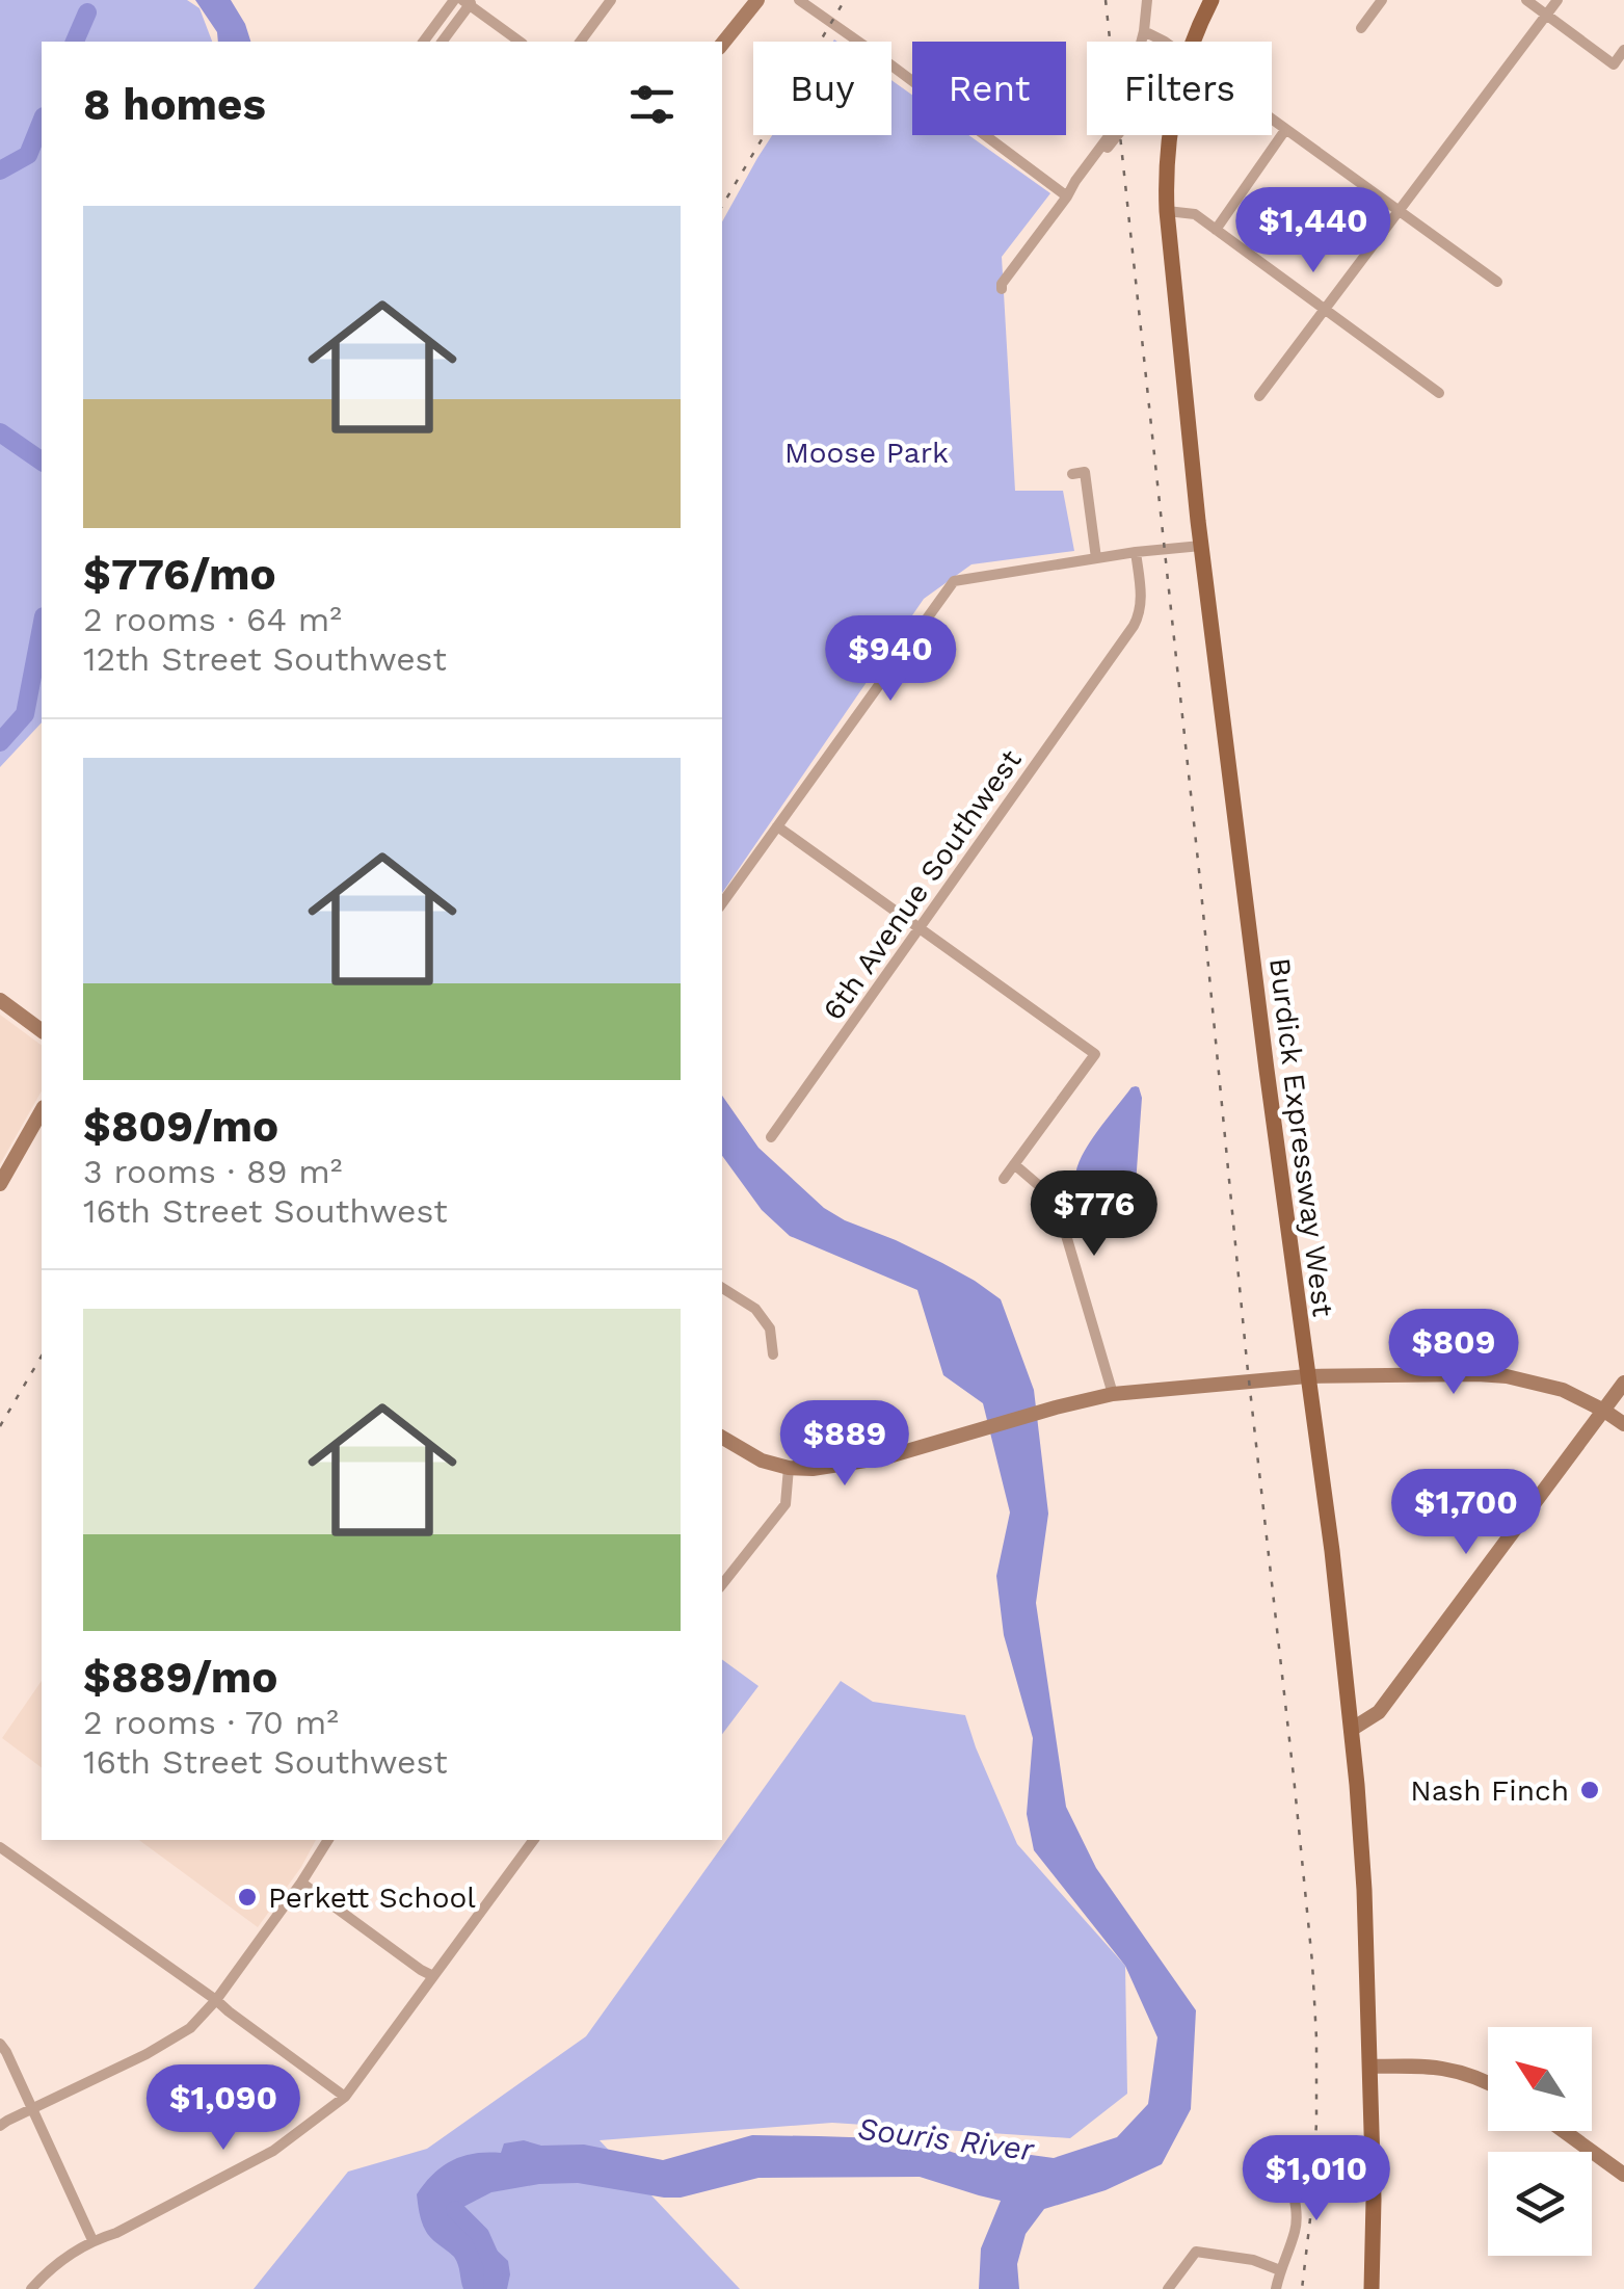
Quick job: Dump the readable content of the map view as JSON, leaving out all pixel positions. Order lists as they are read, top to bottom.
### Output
{
  "streets": {
    "main road": ["Burdick Expressway West"],
    "street": ["6th Avenue Southwest"]
  },
  "water": ["Souris River"],
  "parks": ["Moose Park"],
  "places": ["Nash Finch", "Perkett School"],
  "north": "top left",
  "page": {
    "chip": ["Buy", "Rent", "Filters"],
    "heading": "8 homes",
    "list": [
      {
        "name": "$776/mo",
        "note": "2 rooms · 64 m² · 12th Street Southwest"
      },
      {
        "name": "$809/mo",
        "note": "3 rooms · 89 m² · 16th Street Southwest"
      },
      {
        "name": "$889/mo",
        "note": "2 rooms · 70 m² · 16th Street Southwest"
      }
    ],
    "price": [
      "$1,440",
      "$940",
      "$776",
      "$809",
      "$889",
      "$1,700",
      "$1,090",
      "$1,010"
    ]
  }
}
